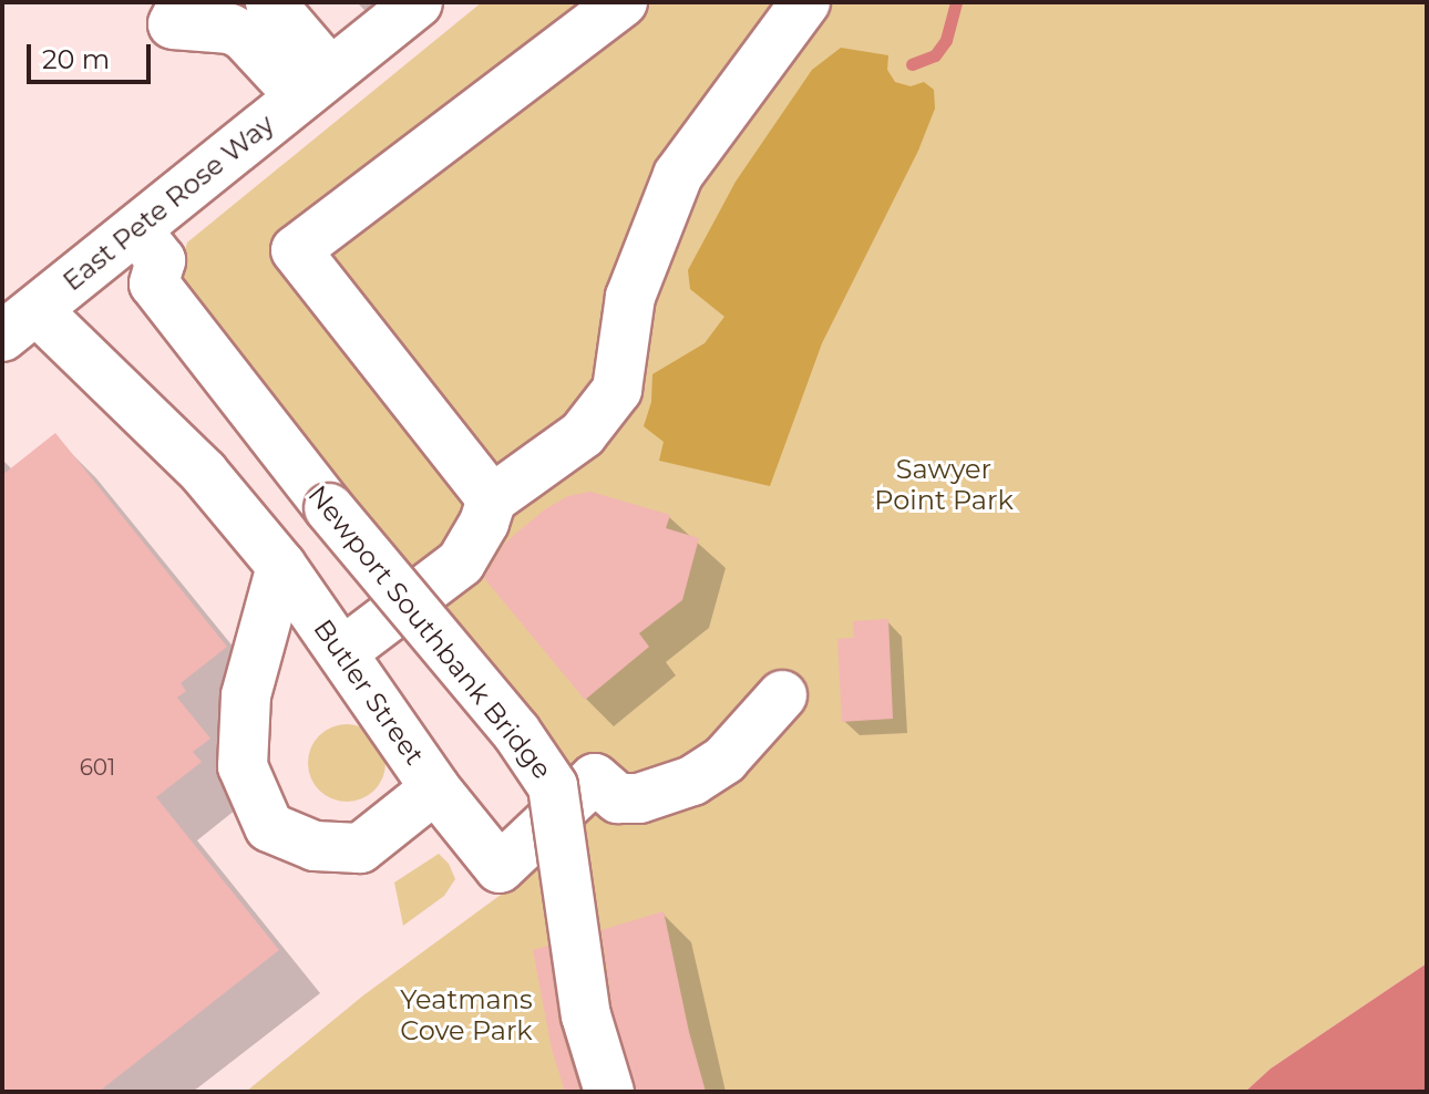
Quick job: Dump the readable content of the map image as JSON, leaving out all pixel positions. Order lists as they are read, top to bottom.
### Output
{
  "streets": {
    "street": ["East Pete Rose Way", "Newport Southbank Bridge", "Butler Street"]
  },
  "crossings": [
    ["East Pete Rose Way", "Newport Southbank Bridge"],
    ["East Pete Rose Way", "Butler Street"]
  ],
  "parks": ["Sawyer Point Park", "Yeatmans Cove Park"],
  "house_numbers": ["601"],
  "scale_bar": "20 m"
}
